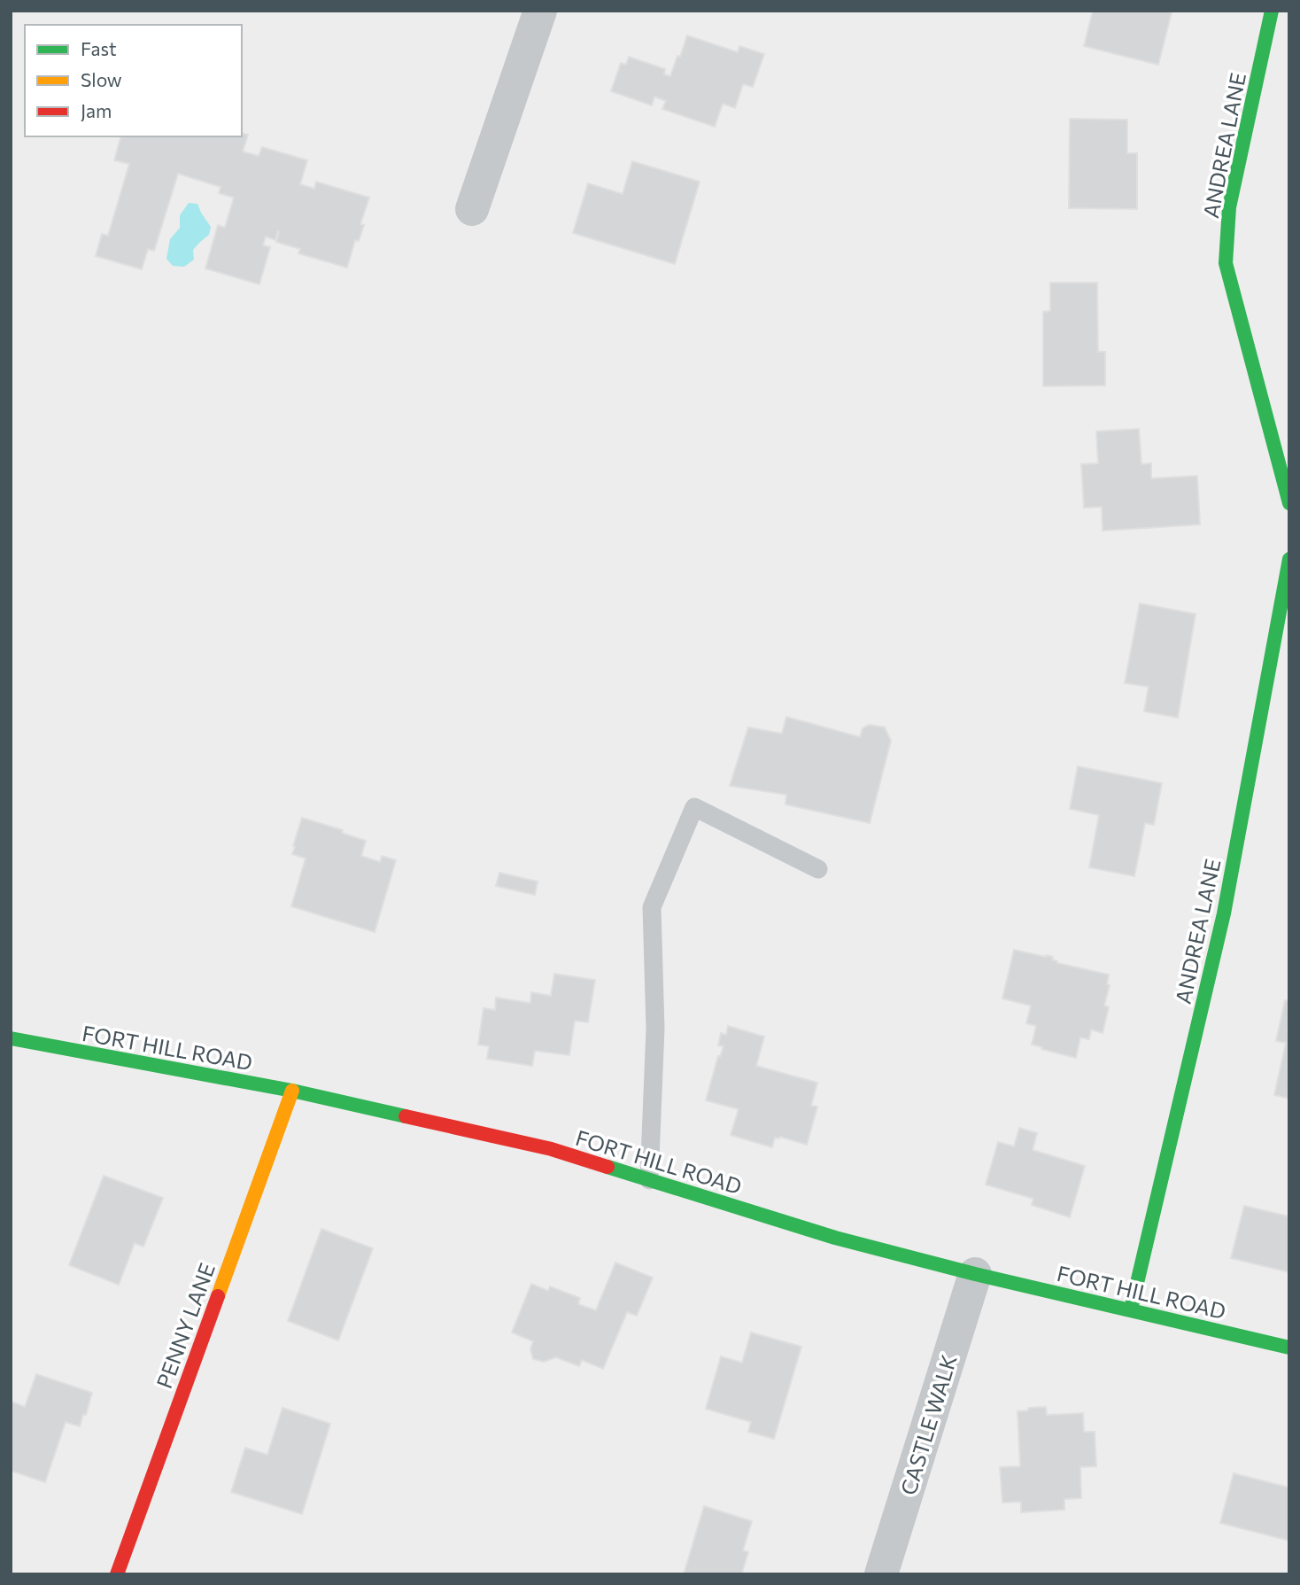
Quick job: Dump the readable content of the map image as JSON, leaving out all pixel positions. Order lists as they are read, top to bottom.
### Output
{
  "streets": {
    "street": [
      "ANDREA LANE",
      "FORT HILL ROAD",
      "PENNY LANE",
      "CASTLE WALK"
    ]
  },
  "crossings": [
    ["ANDREA LANE", "FORT HILL ROAD"],
    ["FORT HILL ROAD", "PENNY LANE"],
    ["FORT HILL ROAD", "CASTLE WALK"]
  ],
  "legend": ["Fast", "Slow", "Jam"]
}
